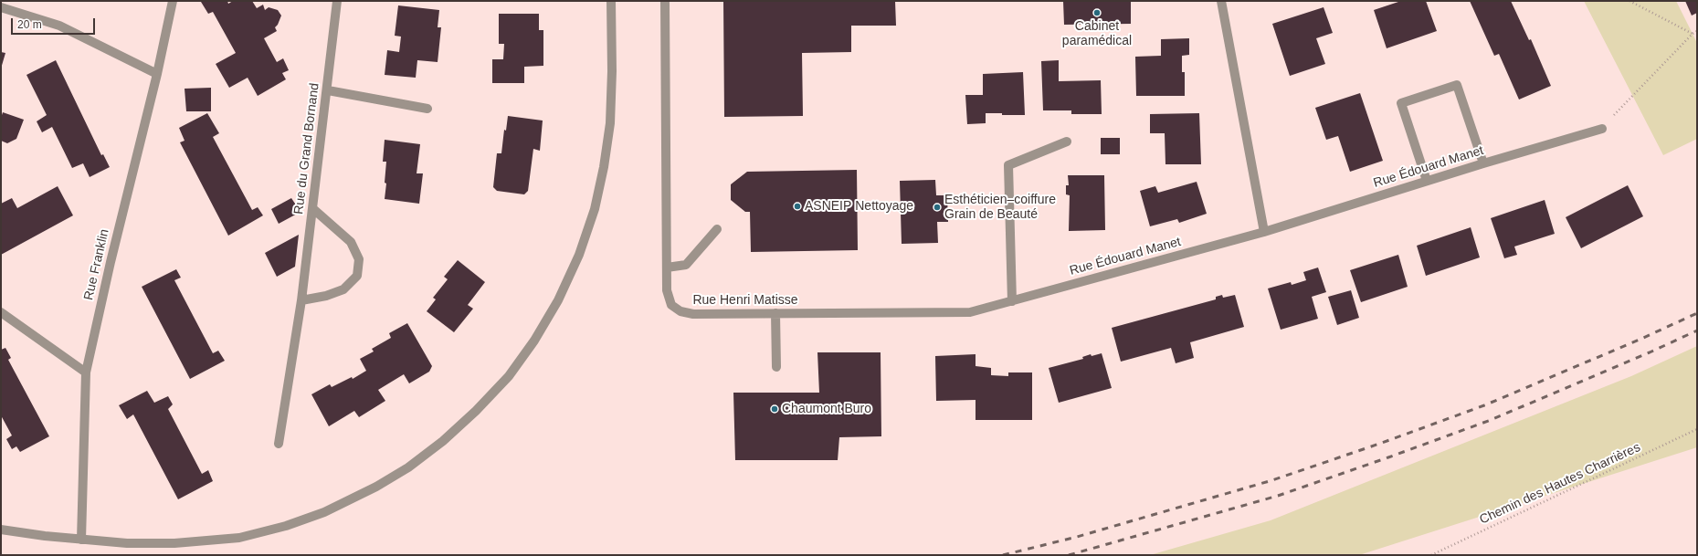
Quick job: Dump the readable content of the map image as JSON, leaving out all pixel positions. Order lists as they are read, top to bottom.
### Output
{
  "streets": {
    "street": [
      "Rue du Grand Bornand",
      "Rue Édouard Manet",
      "Rue Franklin",
      "Rue Henri Matisse"
    ],
    "path": ["Chemin des Hautes Charrières"]
  },
  "crossings": [
    ["Rue Édouard Manet", "Rue Henri Matisse"]
  ],
  "places": [
    "Cabinet paramédical",
    "ASNEIP Nettoyage",
    "Esthéticien–coiffure Grain de Beauté",
    "Chaumont Buro"
  ],
  "scale_bar": "20 m"
}
